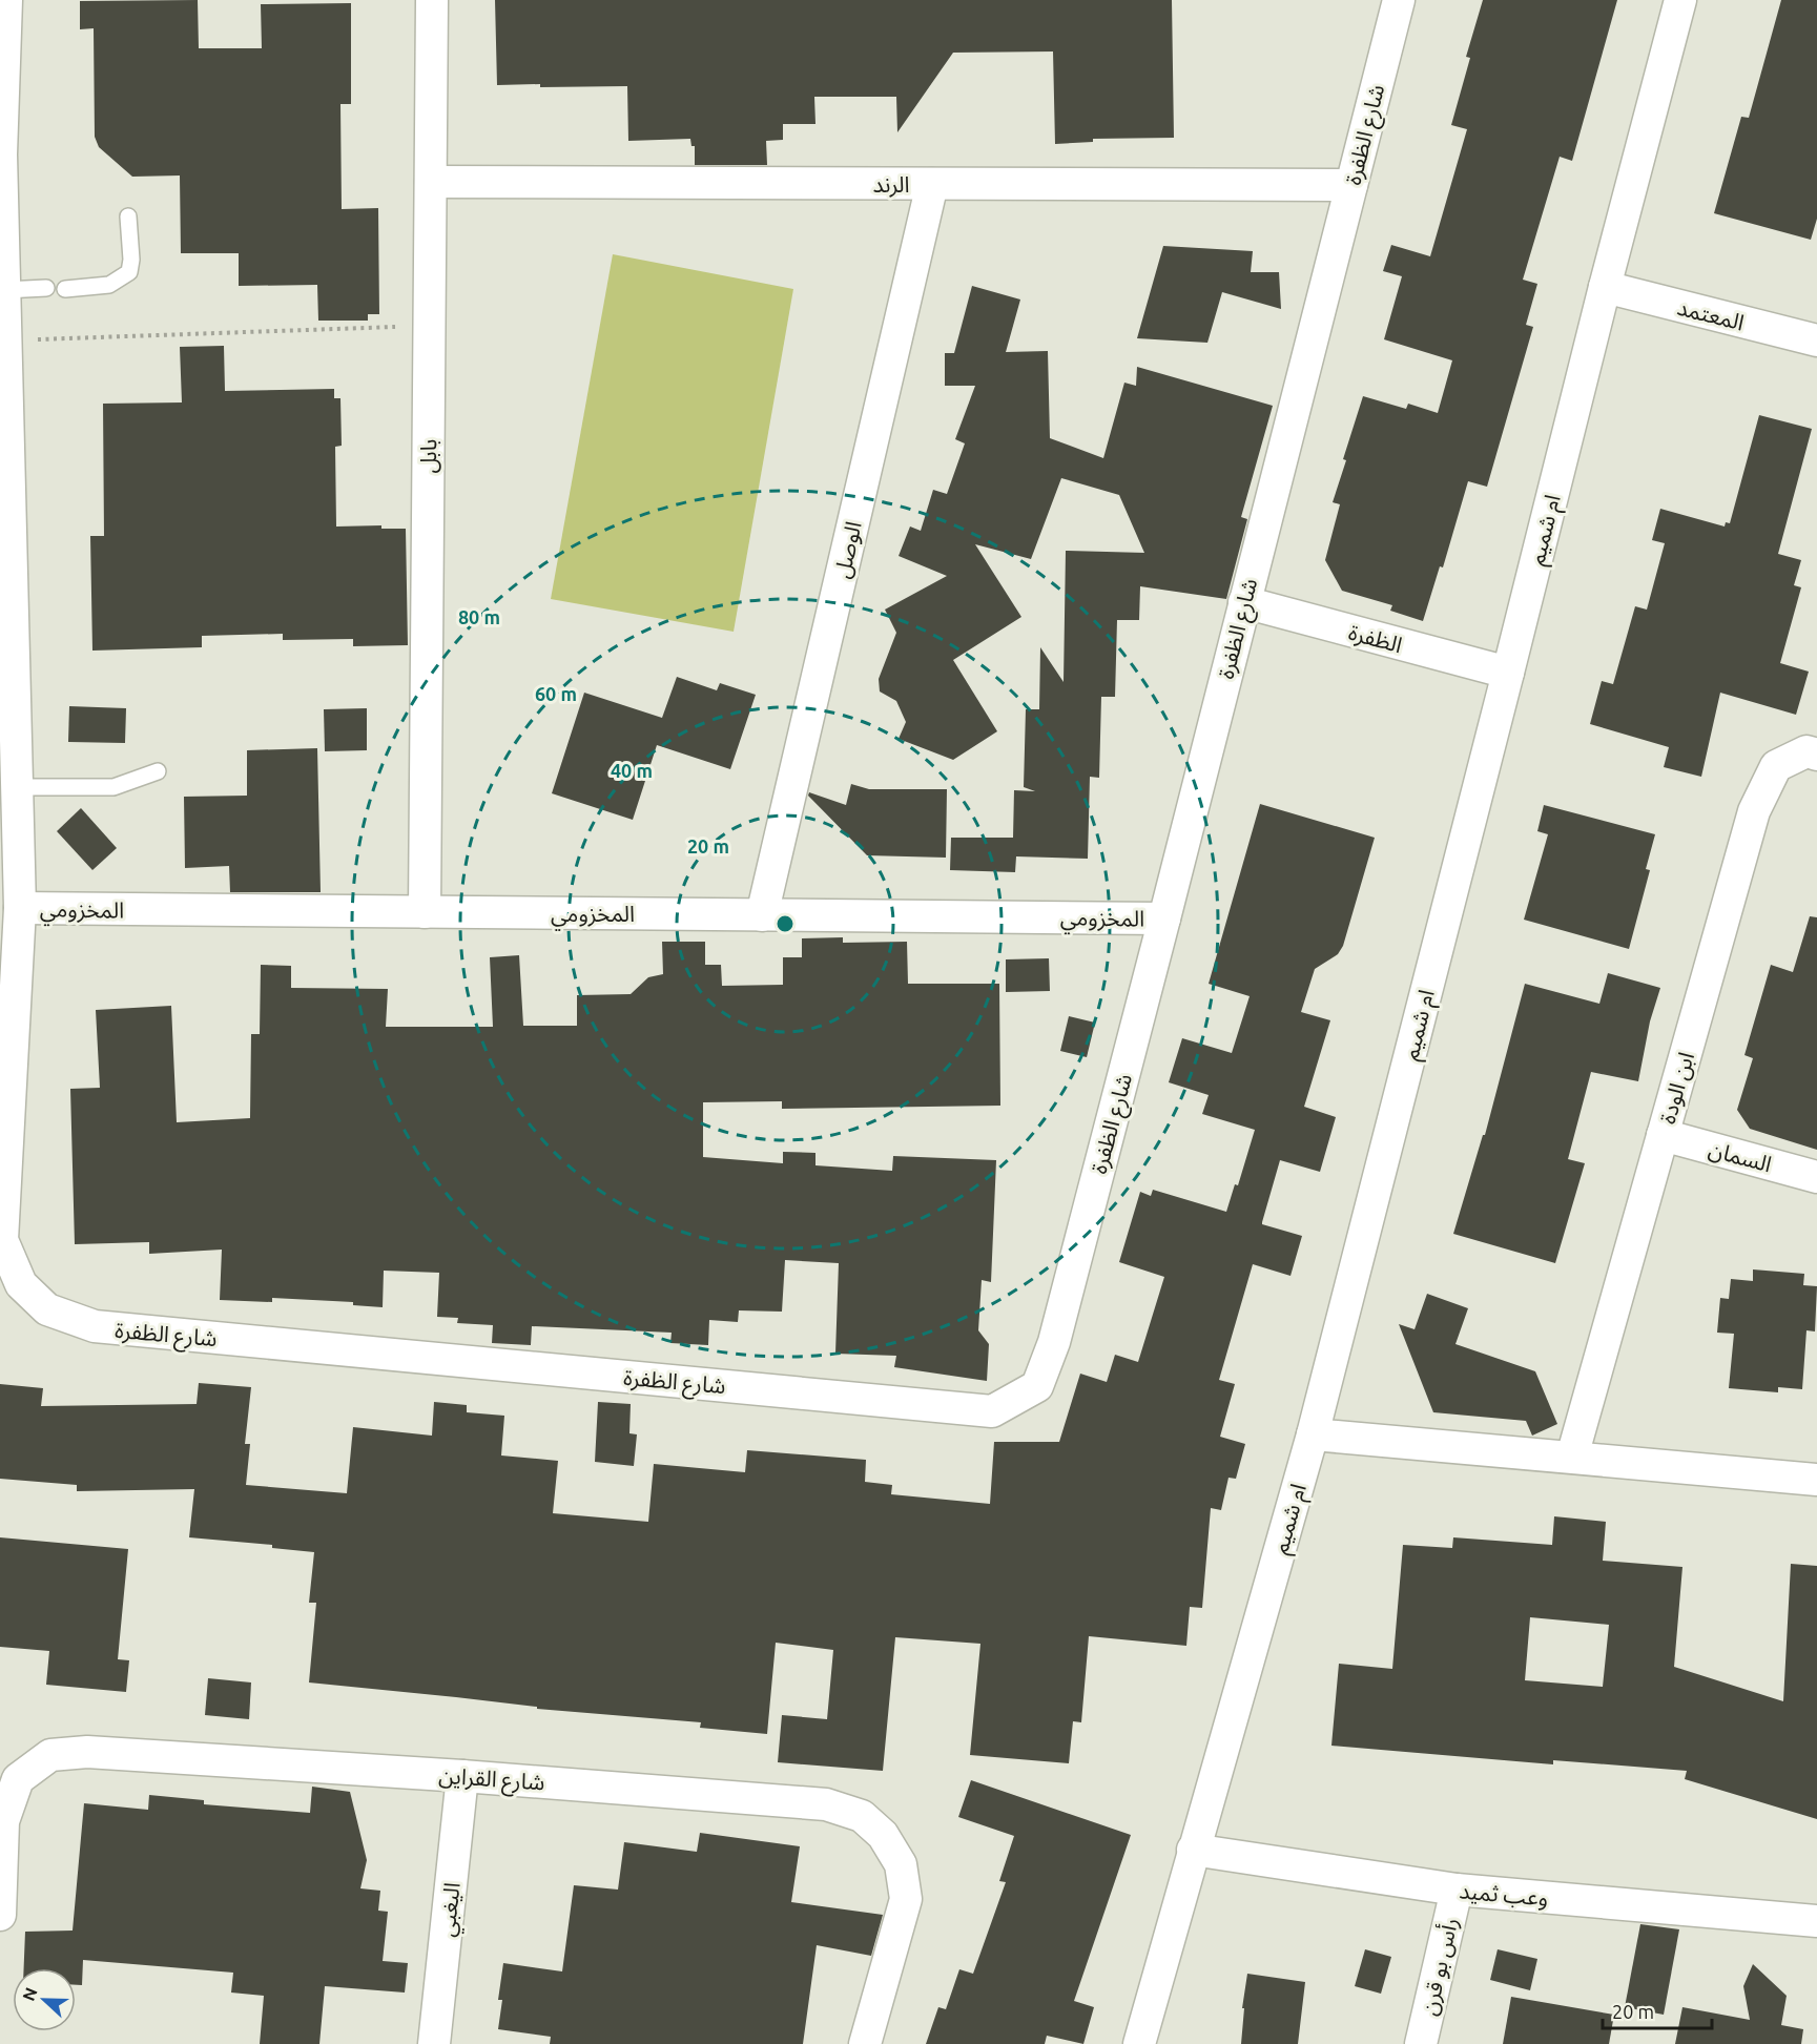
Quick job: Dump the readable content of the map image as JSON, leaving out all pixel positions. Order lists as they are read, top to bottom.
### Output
{
  "streets": {
    "street": [
      "شارع الظفرة",
      "الرند",
      "المعتمد",
      "بابل",
      "ام شميم",
      "الوصل",
      "الظفرة",
      "المخزومي",
      "ابن الودة",
      "السمان",
      "شارع القراين",
      "وعب ثميد",
      "اليغبي",
      "رأس بو قرن"
    ]
  },
  "crossings": [
    ["شارع الظفرة", "الرند"],
    ["شارع الظفرة", "الظفرة"],
    ["شارع الظفرة", "المخزومي"],
    ["الرند", "بابل"],
    ["الرند", "الوصل"],
    ["المعتمد", "ام شميم"],
    ["بابل", "المخزومي"],
    ["ام شميم", "الظفرة"],
    ["ام شميم", "وعب ثميد"],
    ["الوصل", "المخزومي"],
    ["ابن الودة", "السمان"],
    ["شارع القراين", "اليغبي"],
    ["وعب ثميد", "رأس بو قرن"]
  ],
  "scale_bar": "20 m",
  "north": "left",
  "rings": [
    "80 m",
    "60 m",
    "40 m",
    "20 m"
  ]
}
